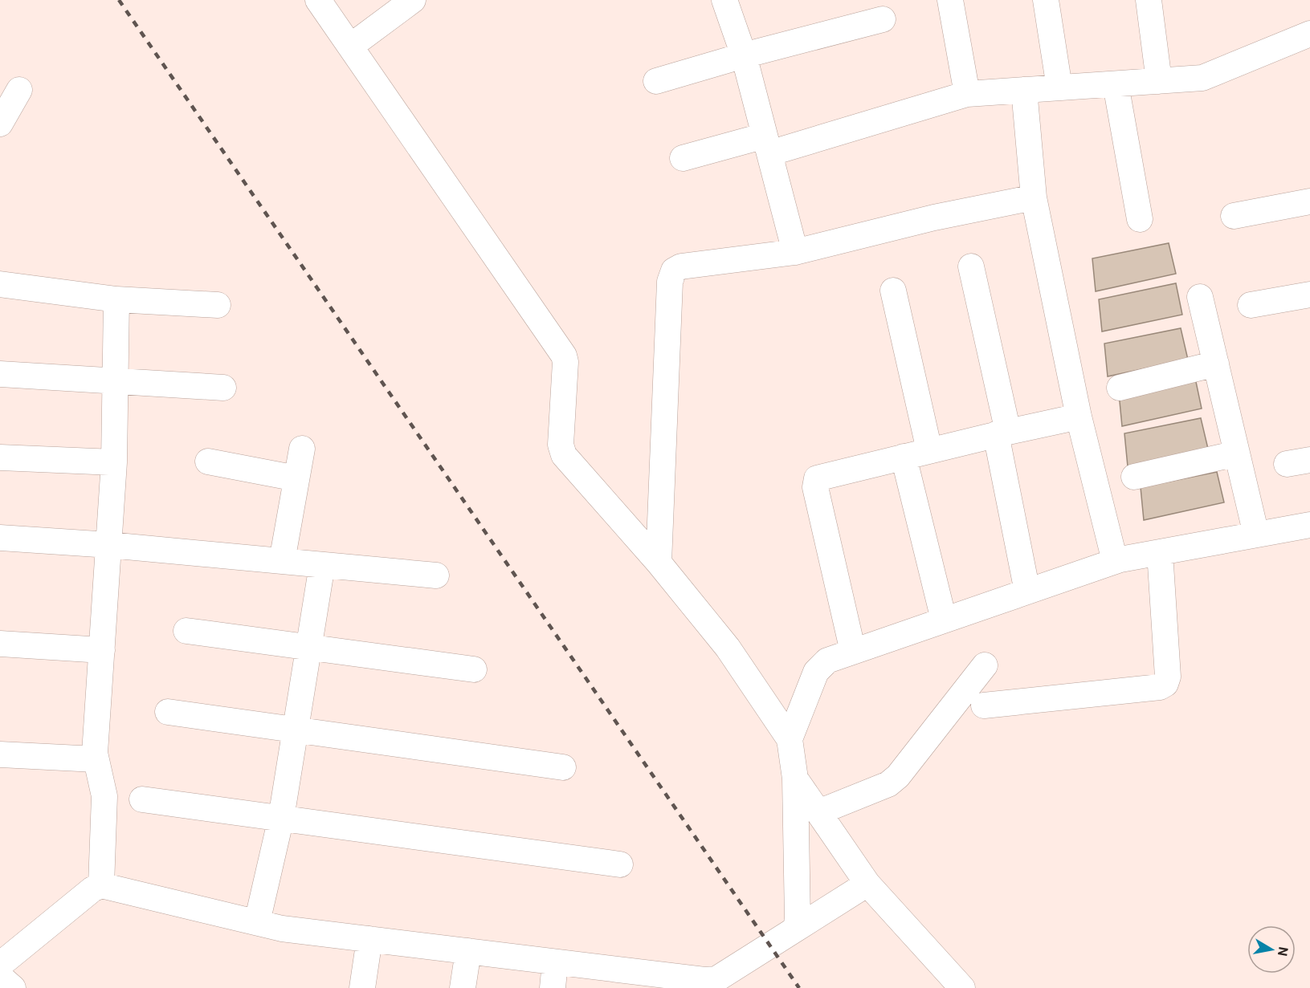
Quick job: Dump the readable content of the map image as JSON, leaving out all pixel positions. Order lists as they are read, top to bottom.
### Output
{
  "north": "right"
}
